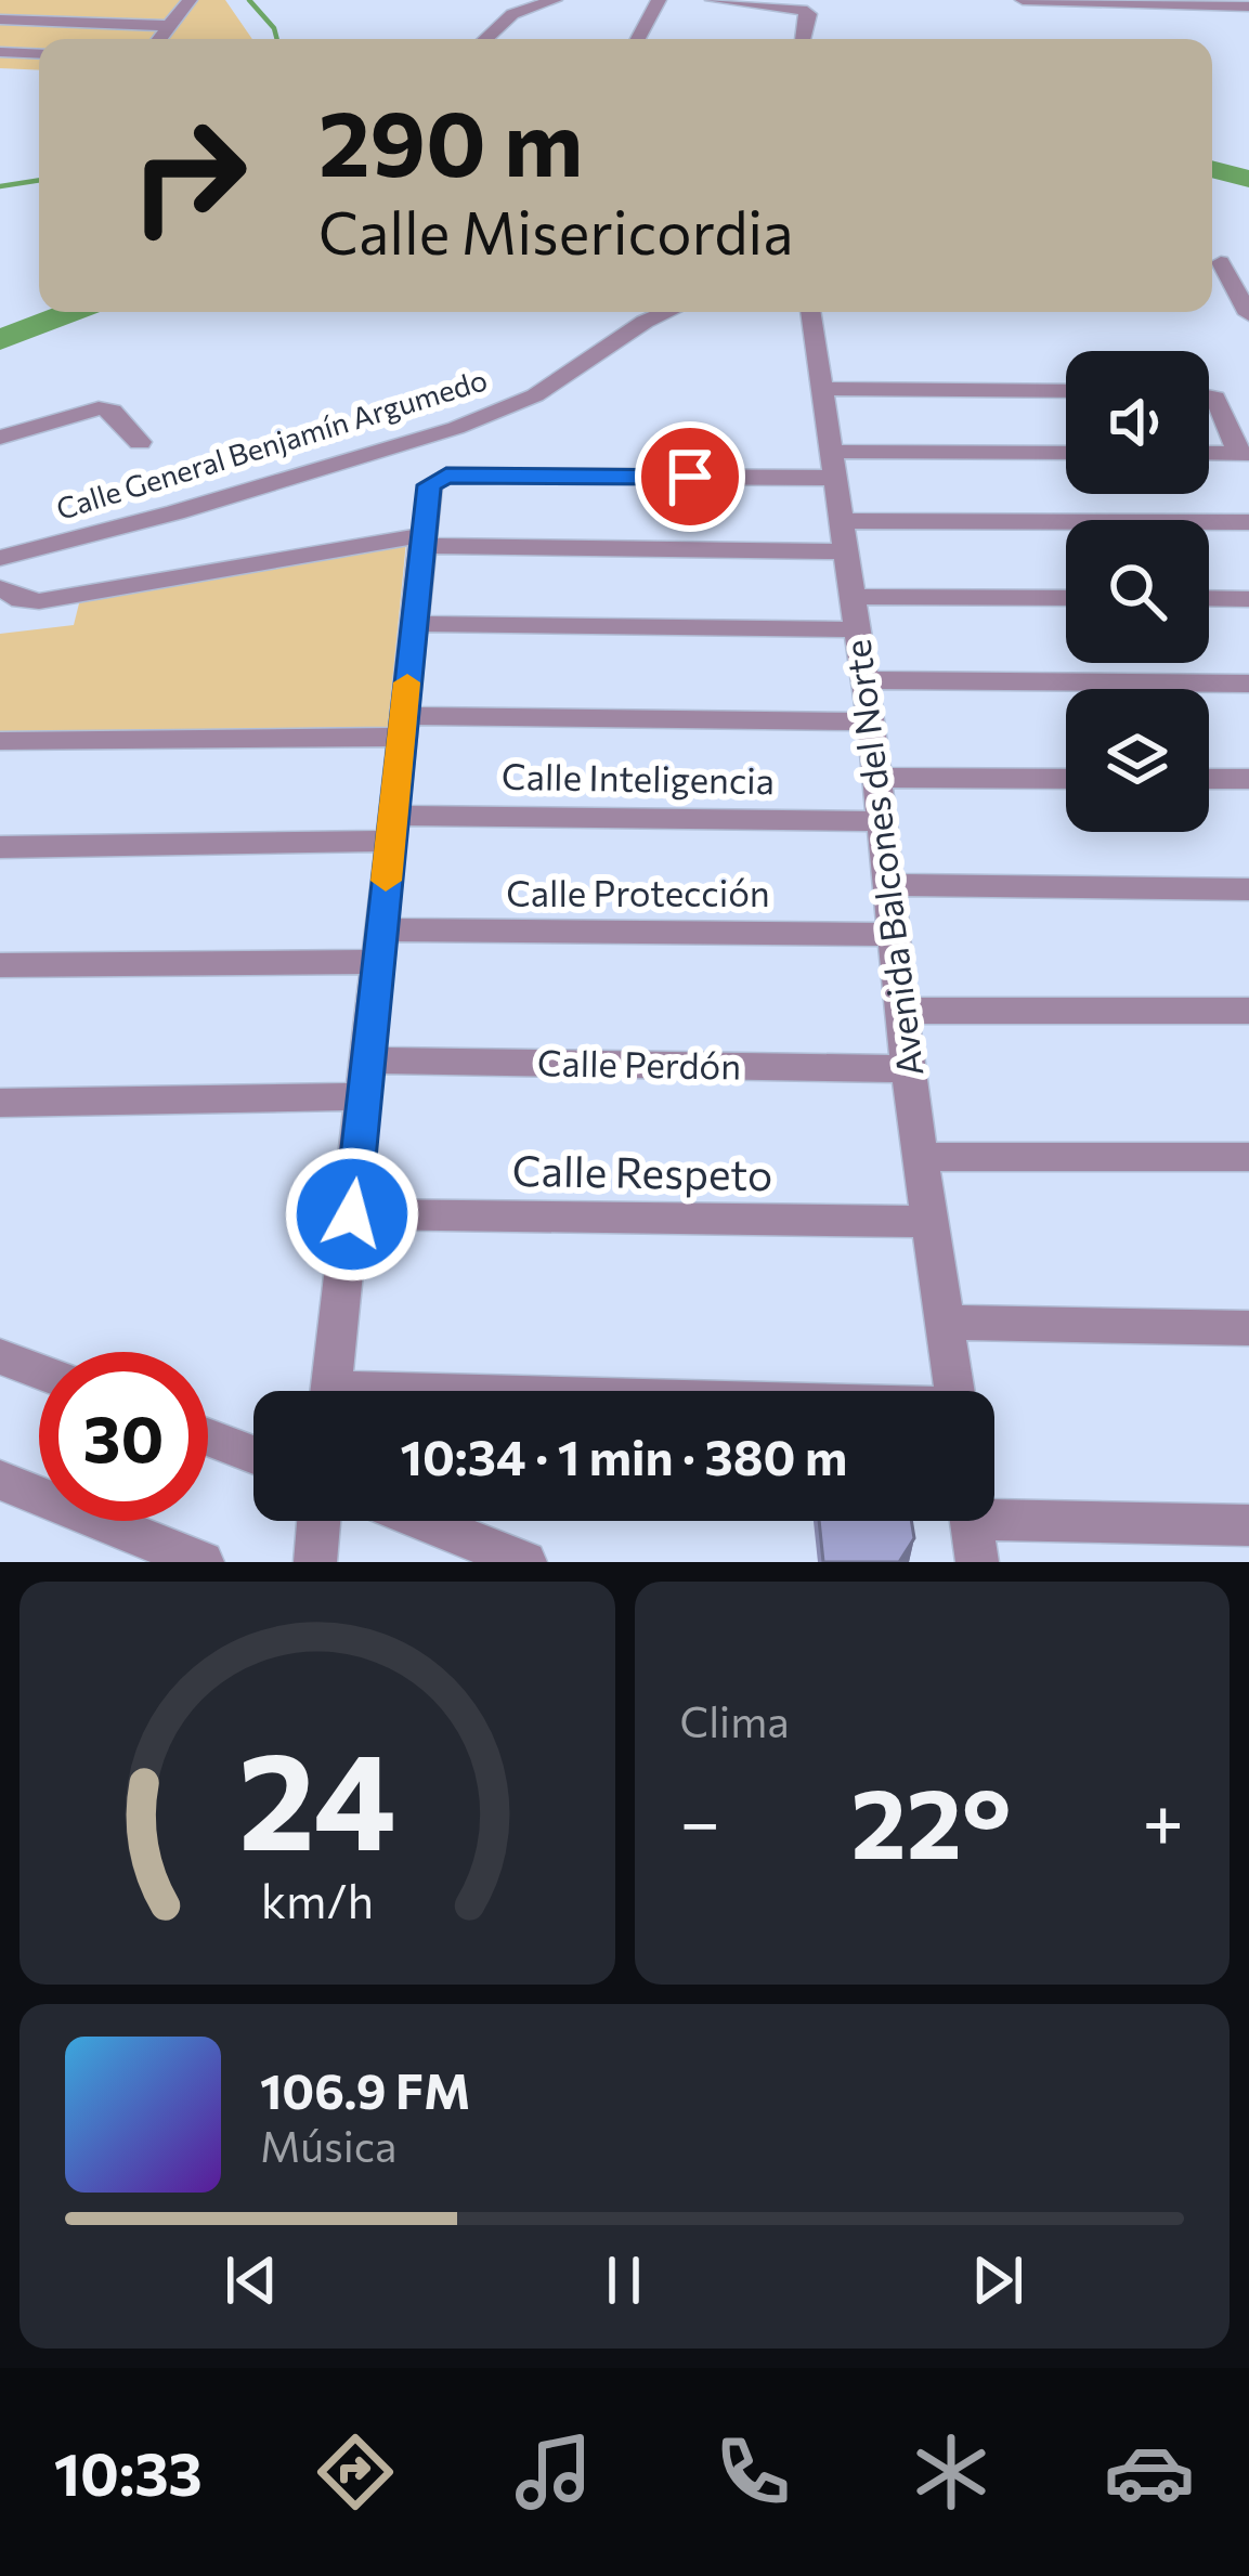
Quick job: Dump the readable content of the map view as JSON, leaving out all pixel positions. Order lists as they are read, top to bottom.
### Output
{
  "streets": {
    "street": [
      "Calle General Benjamín Argumedo",
      "Calle Inteligencia",
      "Avenida Balcones del Norte",
      "Calle Protección",
      "Calle Perdón",
      "Calle Respeto"
    ]
  },
  "crossings": [
    ["Calle Inteligencia", "Avenida Balcones del Norte"],
    ["Avenida Balcones del Norte", "Calle Protección"],
    ["Avenida Balcones del Norte", "Calle Perdón"],
    ["Avenida Balcones del Norte", "Calle Respeto"]
  ],
  "page": {
    "turn": ["290 m", "Calle Misericordia"],
    "limit": "30",
    "trip": "10:34 · 1 min · 380 m",
    "tile": "Clima",
    "heat": ["−", "22°", "+"],
    "song": ["106.9 FM", "Música"],
    "tabs": "10:33",
    "gauge": ["24", "km/h"]
  }
}
